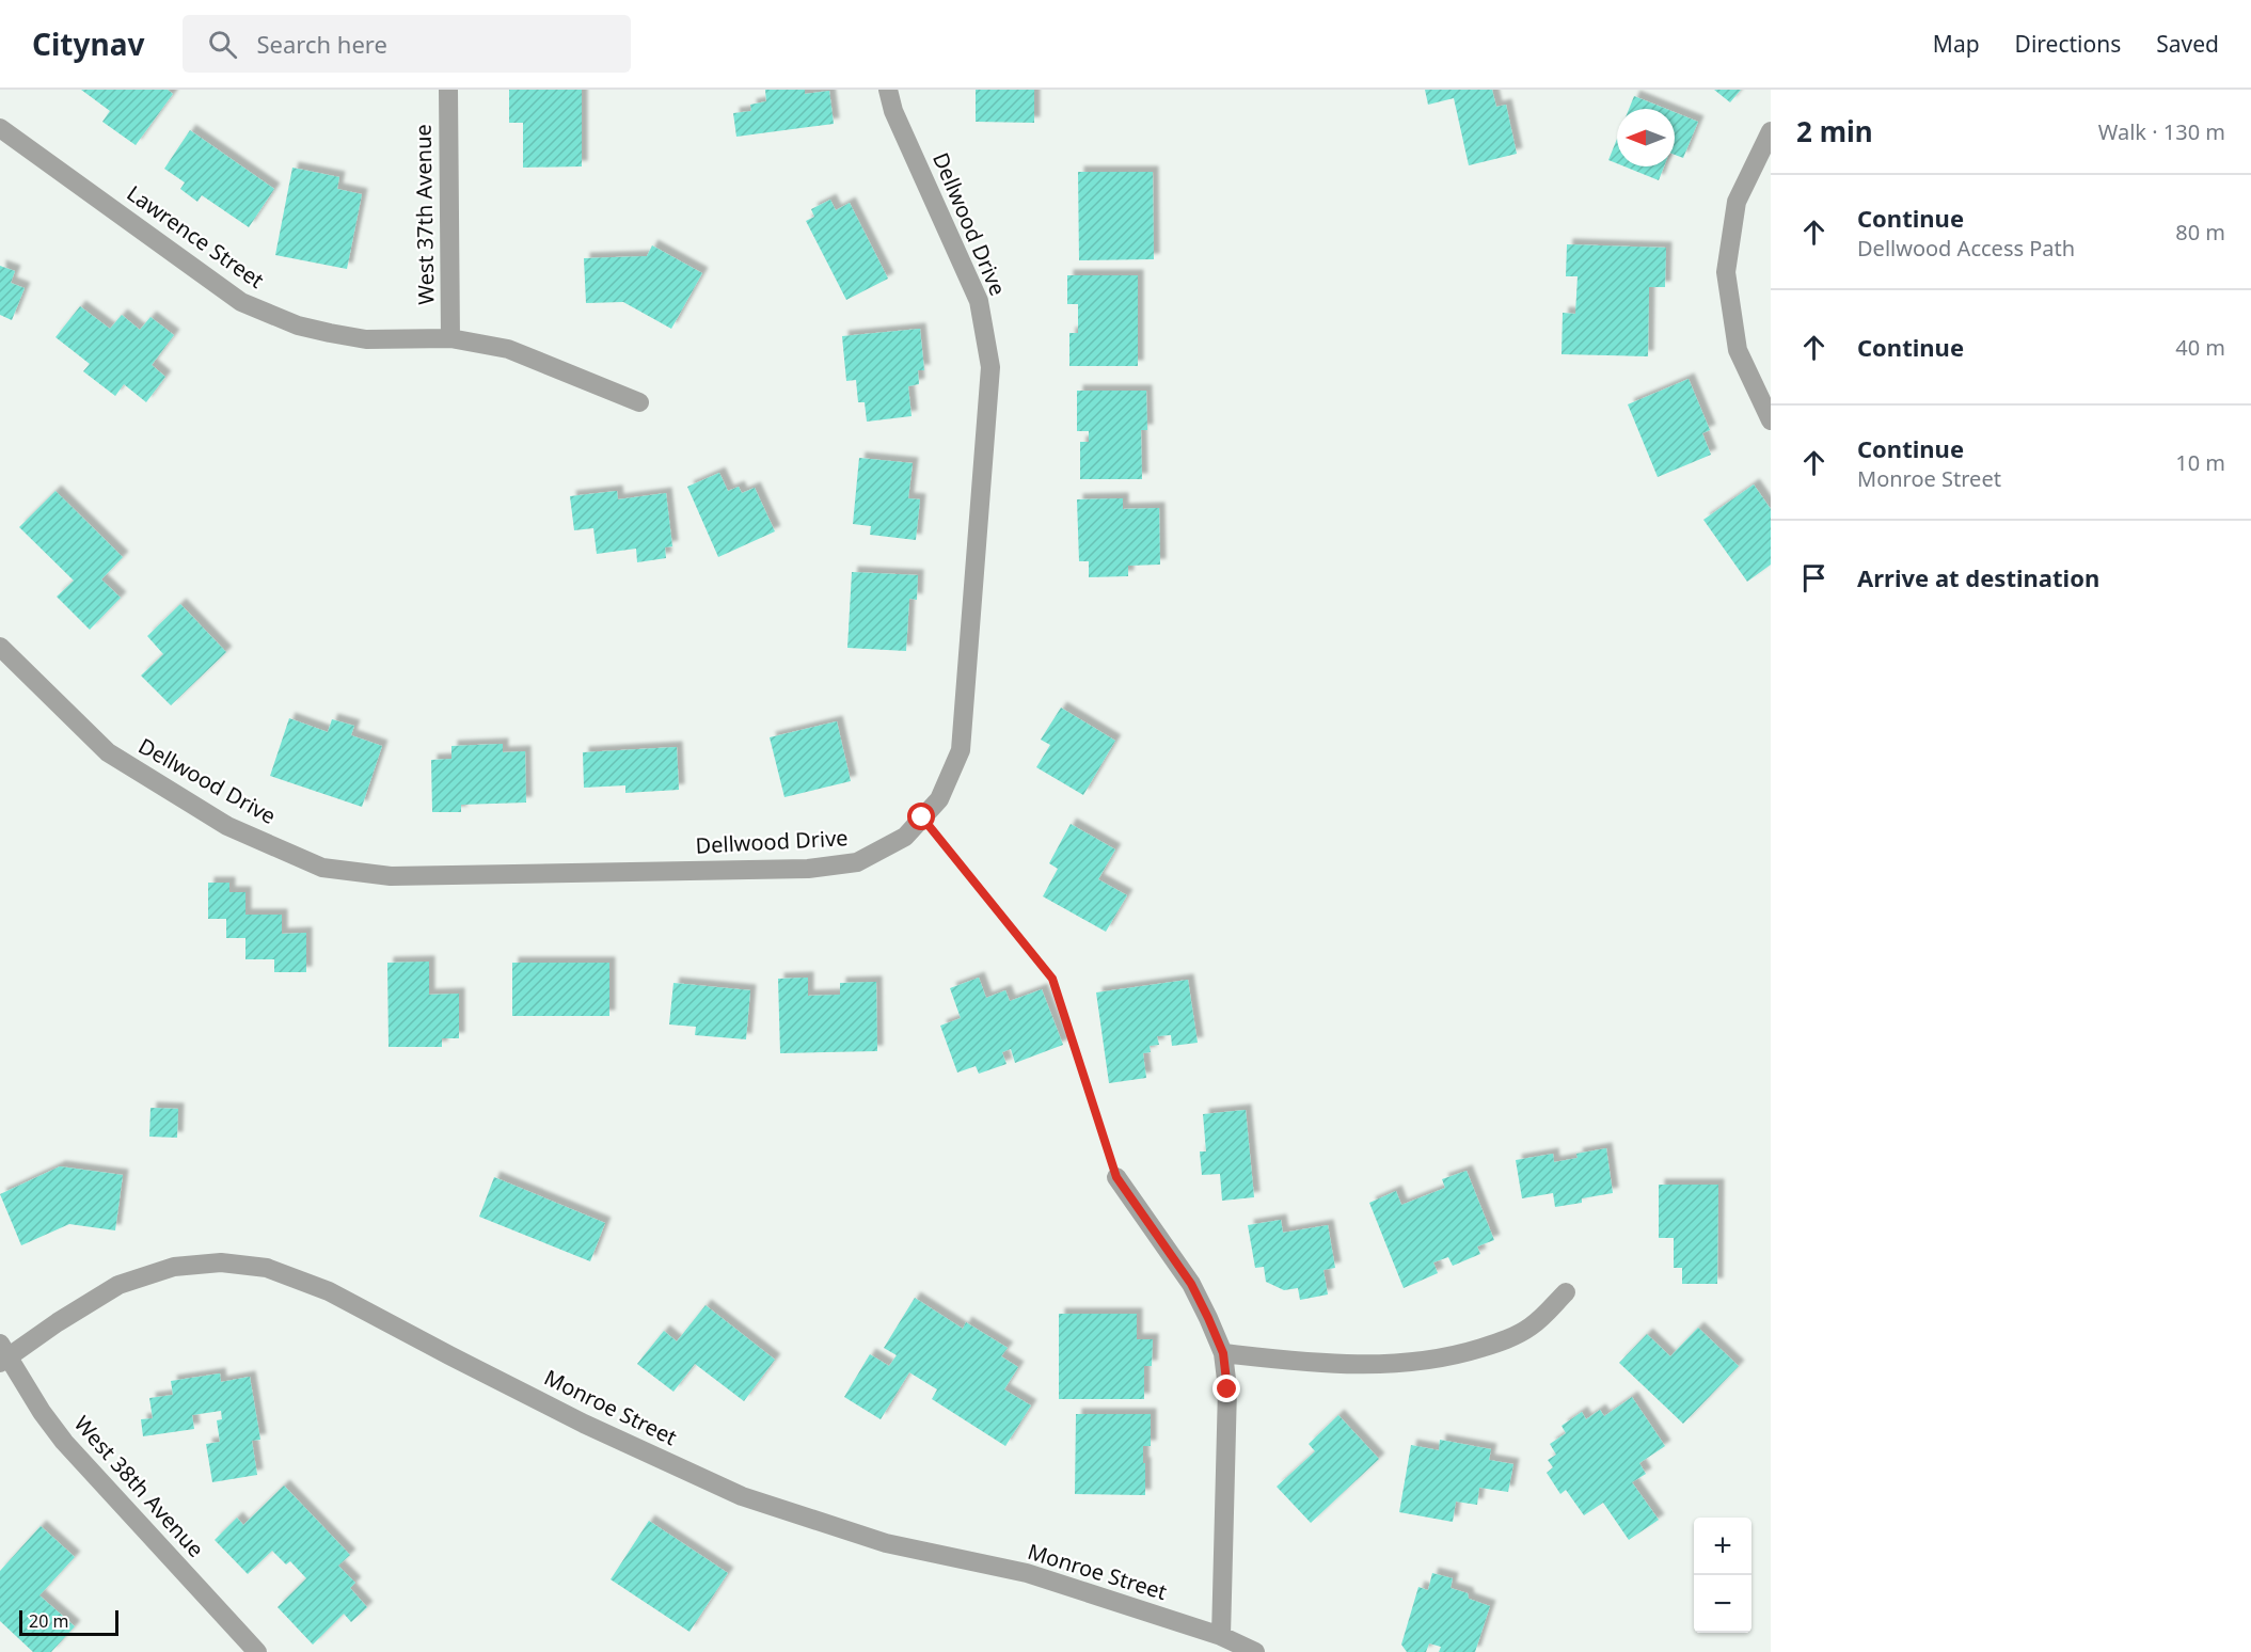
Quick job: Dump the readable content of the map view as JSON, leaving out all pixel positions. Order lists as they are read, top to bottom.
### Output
{
  "streets": {
    "street": [
      "West 37th Avenue",
      "Dellwood Drive",
      "Lawrence Street",
      "Monroe Street",
      "West 38th Avenue"
    ]
  },
  "crossings": [
    ["West 37th Avenue", "Lawrence Street"],
    ["Monroe Street", "West 38th Avenue"]
  ],
  "scale_bar": "20 m",
  "north": "left",
  "page": {
    "header": "Citynav",
    "search": "Search here",
    "nav": ["Map", "Directions", "Saved"],
    "heading": ["2 min", "Walk · 130 m"],
    "list": [
      ["Continue", "Dellwood Access Path", "80 m"],
      ["Continue", "40 m"],
      ["Continue", "Monroe Street", "10 m"],
      "Arrive at destination"
    ],
    "map_buttons": ["+", "−"],
    "scale": "20 m"
  }
}
